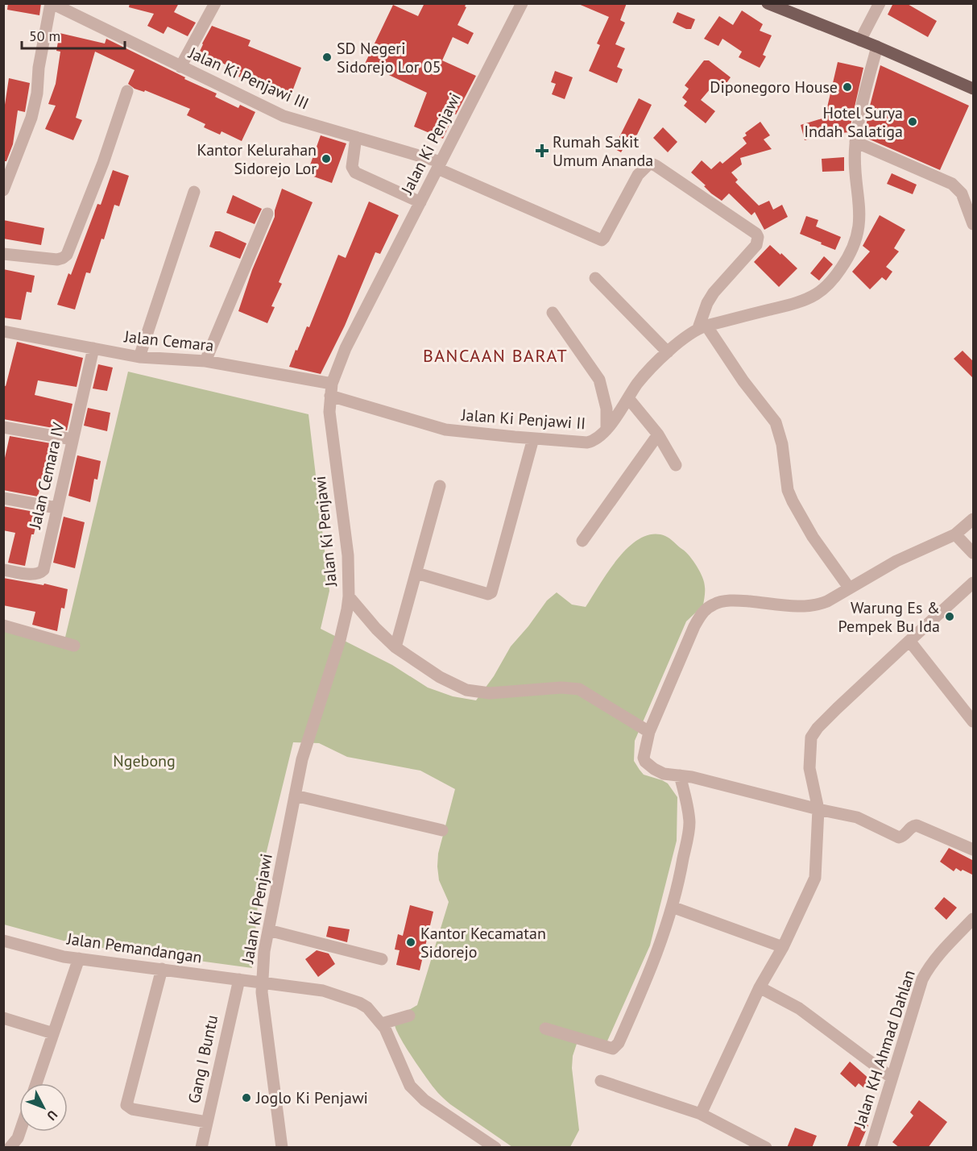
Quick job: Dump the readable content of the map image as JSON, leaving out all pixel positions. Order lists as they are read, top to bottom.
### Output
{
  "streets": {
    "street": [
      "Jalan Ki Penjawi III",
      "Jalan Ki Penjawi",
      "Jalan Cemara",
      "Jalan Ki Penjawi II",
      "Jalan Cemara IV",
      "Jalan Pemandangan",
      "Jalan KH Ahmad Dahlan",
      "Gang I Buntu"
    ]
  },
  "crossings": [
    ["Jalan Ki Penjawi III", "Jalan Ki Penjawi"],
    ["Jalan Ki Penjawi III", "Jalan Ki Penjawi II"],
    ["Jalan Ki Penjawi", "Jalan Cemara"],
    ["Jalan Ki Penjawi", "Jalan Ki Penjawi II"],
    ["Jalan Ki Penjawi", "Jalan Pemandangan"],
    ["Jalan Cemara", "Jalan Ki Penjawi II"],
    ["Jalan Cemara", "Jalan Cemara IV"],
    ["Jalan Pemandangan", "Gang I Buntu"]
  ],
  "districts": ["BANCAAN BARAT"],
  "parks": ["Ngebong"],
  "places": {
    "other": [
      "SD Negeri Sidorejo Lor 05",
      "Diponegoro House",
      "Hotel Surya Indah Salatiga",
      "Kantor Kelurahan Sidorejo Lor",
      "Warung Es & Pempek Bu Ida",
      "Kantor Kecamatan Sidorejo",
      "Joglo Ki Penjawi"
    ],
    "health": ["Rumah Sakit Umum Ananda"]
  },
  "scale_bar": "50 m",
  "north": "bottom right"
}
